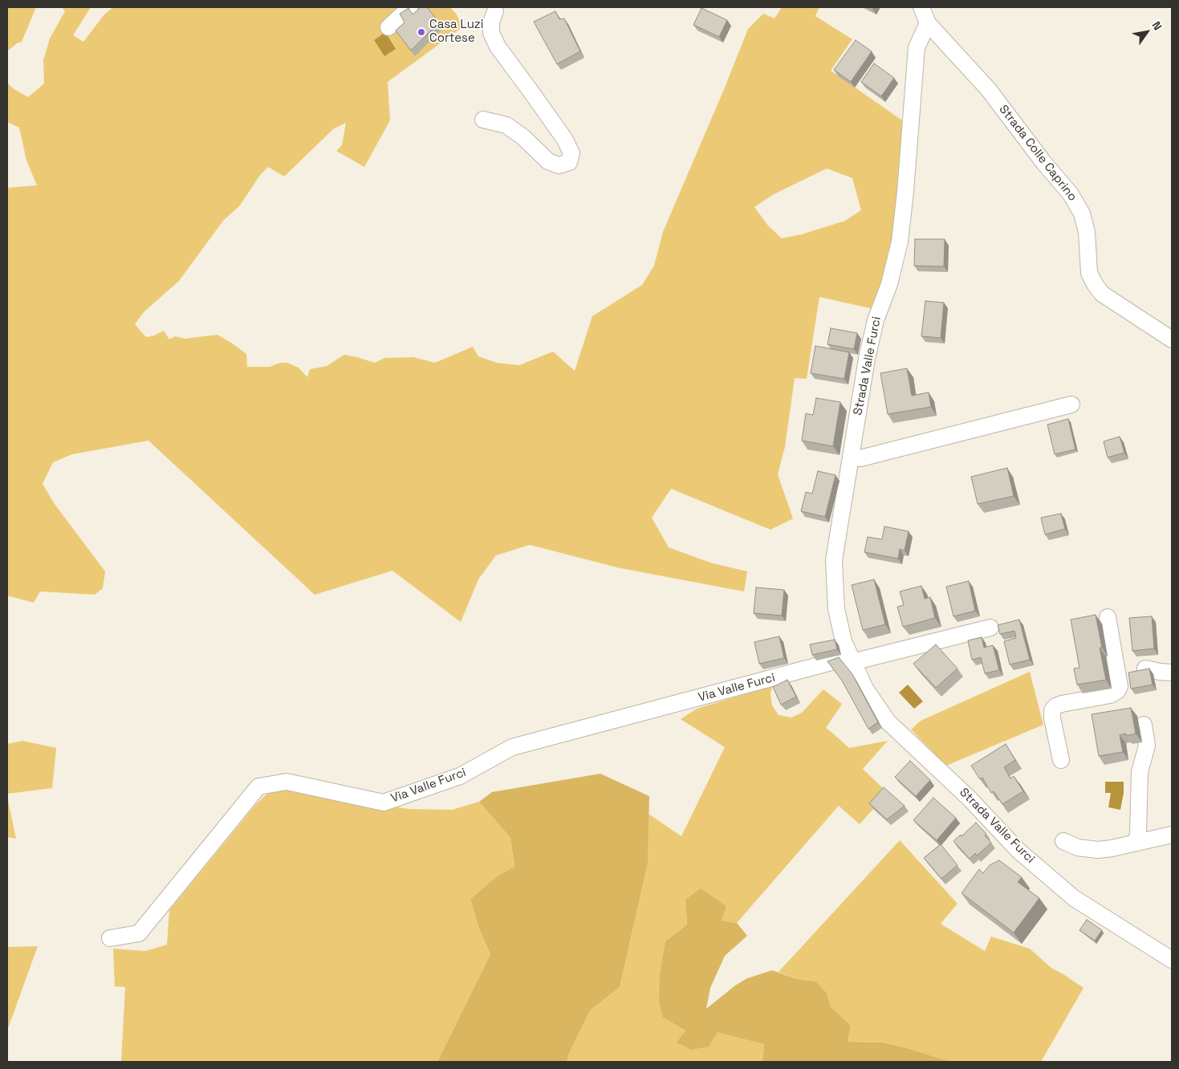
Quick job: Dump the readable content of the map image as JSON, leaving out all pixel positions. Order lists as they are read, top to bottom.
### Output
{
  "streets": {
    "street": ["Strada Colle Caprino", "Strada Valle Furci", "Via Valle Furci"]
  },
  "crossings": [
    ["Strada Colle Caprino", "Strada Valle Furci"],
    ["Strada Valle Furci", "Via Valle Furci"]
  ],
  "places": ["Casa Luzi Cortese"],
  "north": "top right"
}
